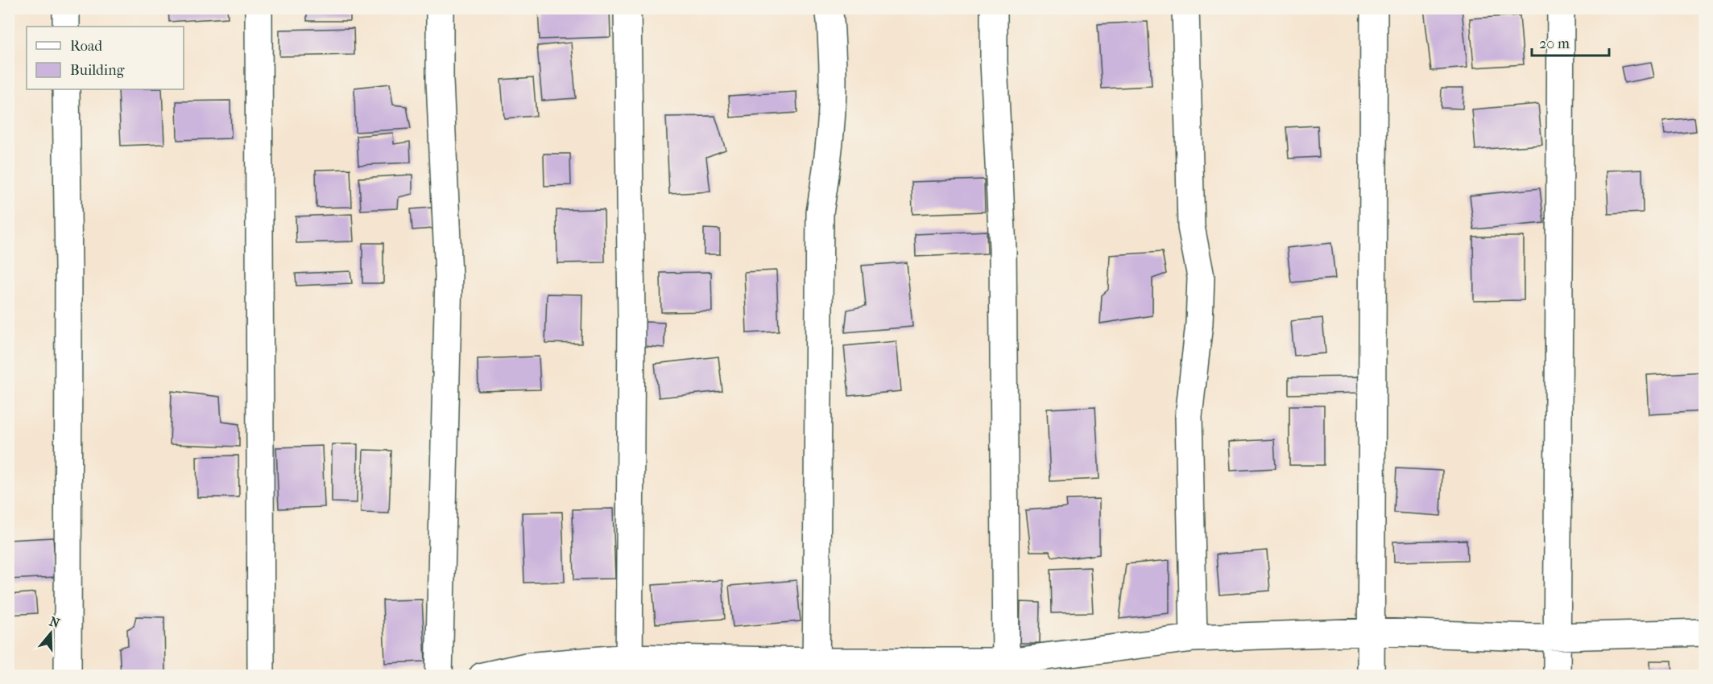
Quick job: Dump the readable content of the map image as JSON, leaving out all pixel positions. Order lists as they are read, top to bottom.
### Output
{
  "legend": ["Road", "Building"],
  "scale_bar": "20 m",
  "north": "top"
}
